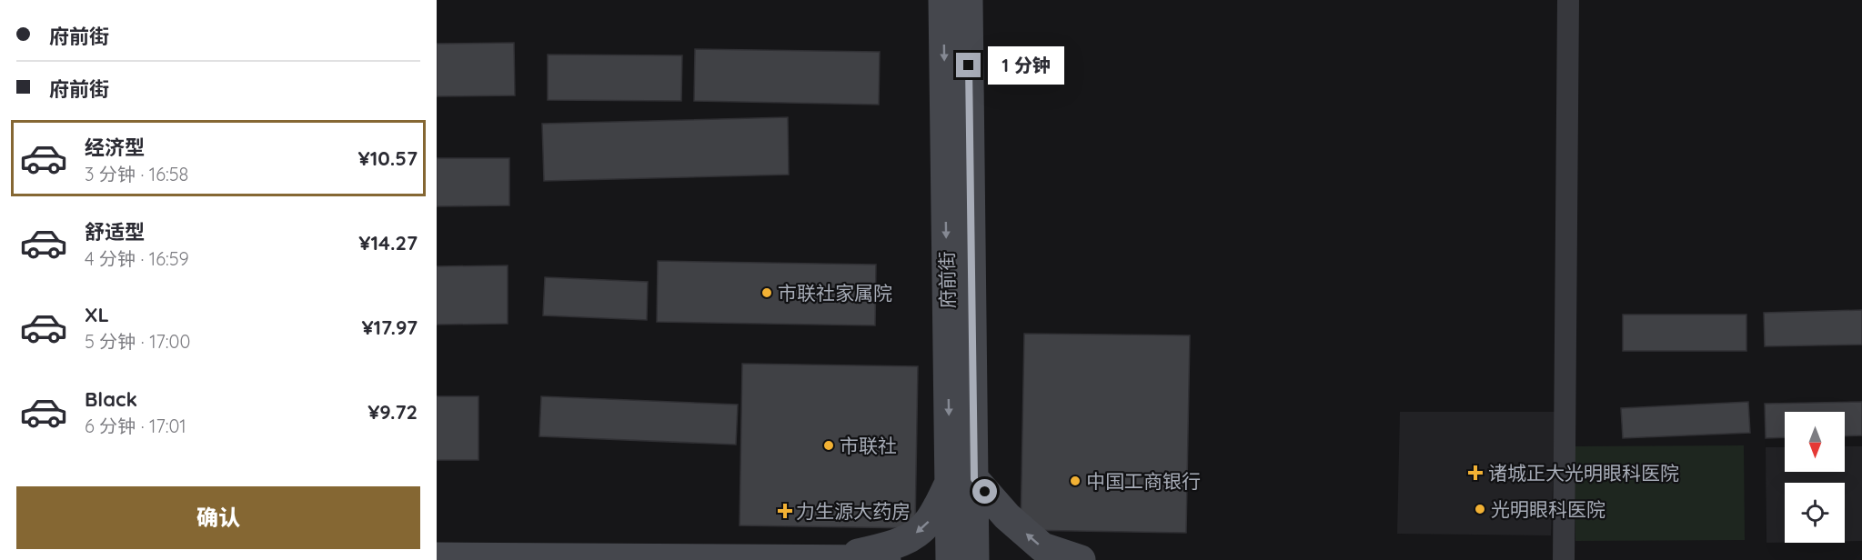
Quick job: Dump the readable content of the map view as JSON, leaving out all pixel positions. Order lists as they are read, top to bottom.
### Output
{
  "streets": {
    "street": ["府前街"]
  },
  "places": {
    "other": [
      "市联社家属院",
      "市联社",
      "中国工商银行",
      "光明眼科医院"
    ],
    "health": ["诸城正大光明眼科医院", "力生源大药房"]
  },
  "north": "bottom",
  "page": {
    "banner": ["府前街", "府前街"],
    "bubble": "1 分钟",
    "list": [
      {
        "name": "经济型",
        "note": "3 分钟 · 16:58",
        "value": "¥10.57"
      },
      {
        "name": "舒适型",
        "note": "4 分钟 · 16:59",
        "value": "¥14.27"
      },
      {
        "name": "XL",
        "note": "5 分钟 · 17:00",
        "value": "¥17.97"
      },
      {
        "name": "Black",
        "note": "6 分钟 · 17:01",
        "value": "¥9.72"
      }
    ],
    "buttons": "确认"
  }
}
